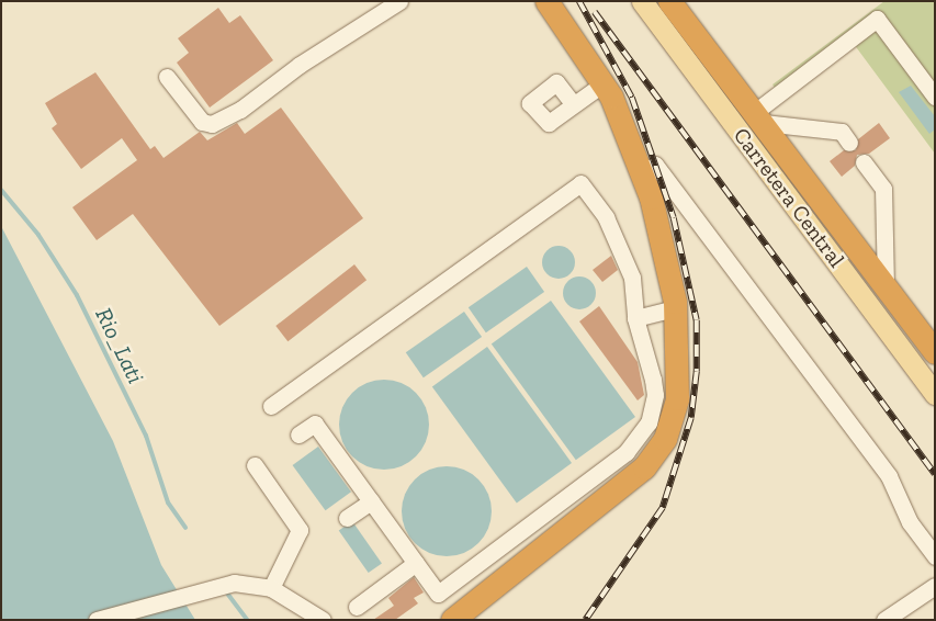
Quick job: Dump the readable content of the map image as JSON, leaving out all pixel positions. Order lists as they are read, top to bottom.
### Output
{
  "streets": {
    "highway": ["Carretera Central"]
  },
  "water": ["Rio_Lati"]
}
